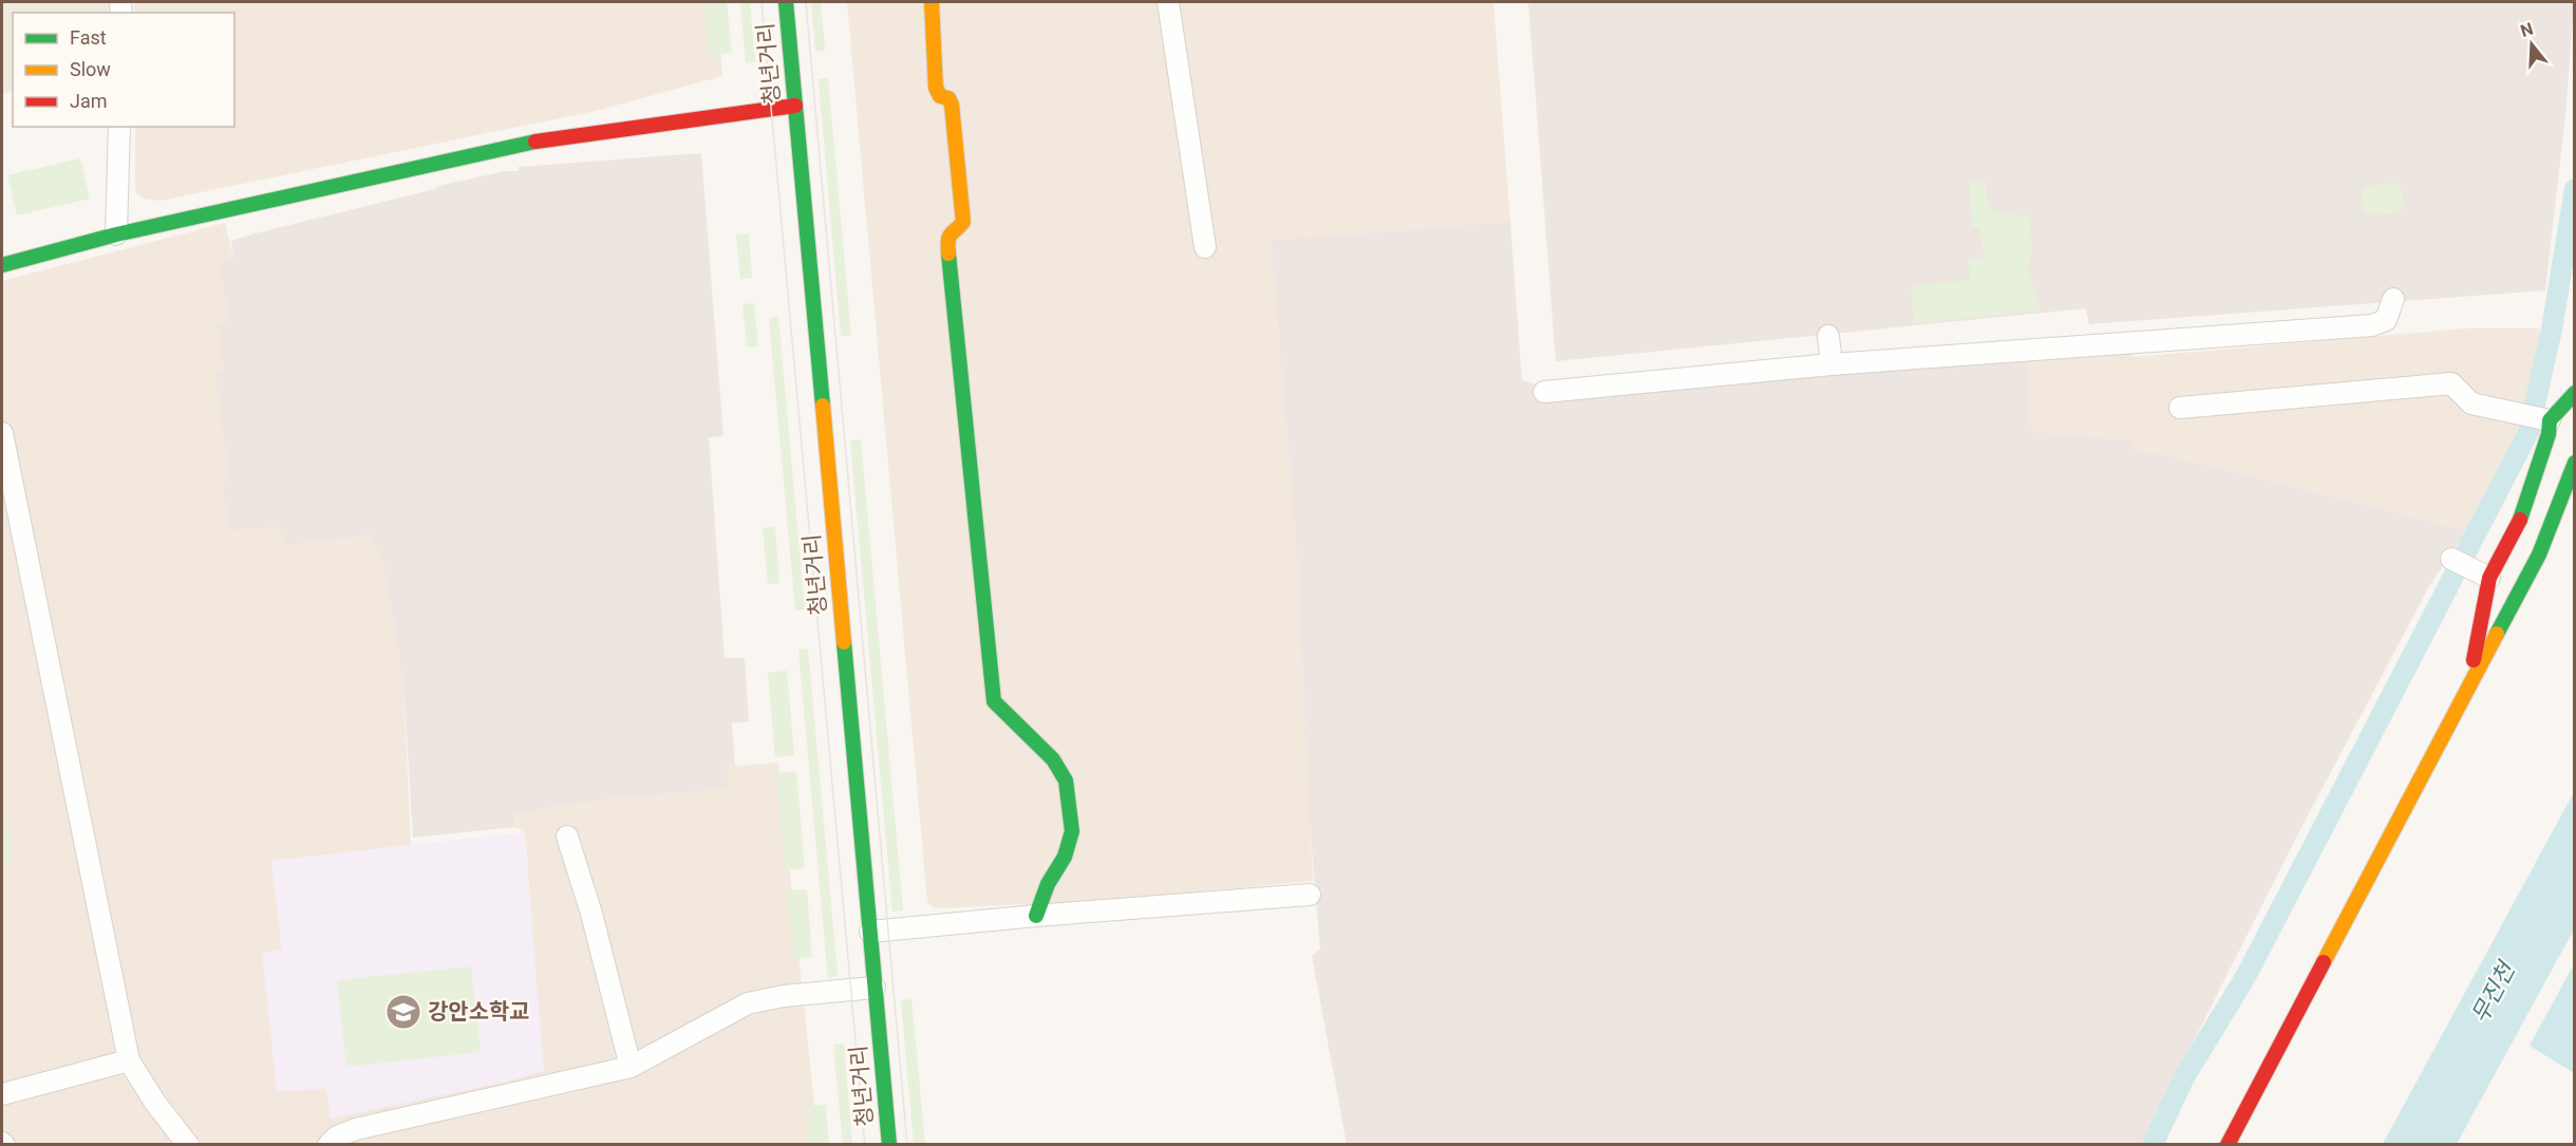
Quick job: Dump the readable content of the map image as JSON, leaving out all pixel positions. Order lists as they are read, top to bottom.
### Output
{
  "streets": {
    "street": ["청년거리"]
  },
  "water": ["무진천"],
  "places": {
    "school or university": ["강안소학교"]
  },
  "legend": ["Fast", "Slow", "Jam"],
  "north": "top"
}
